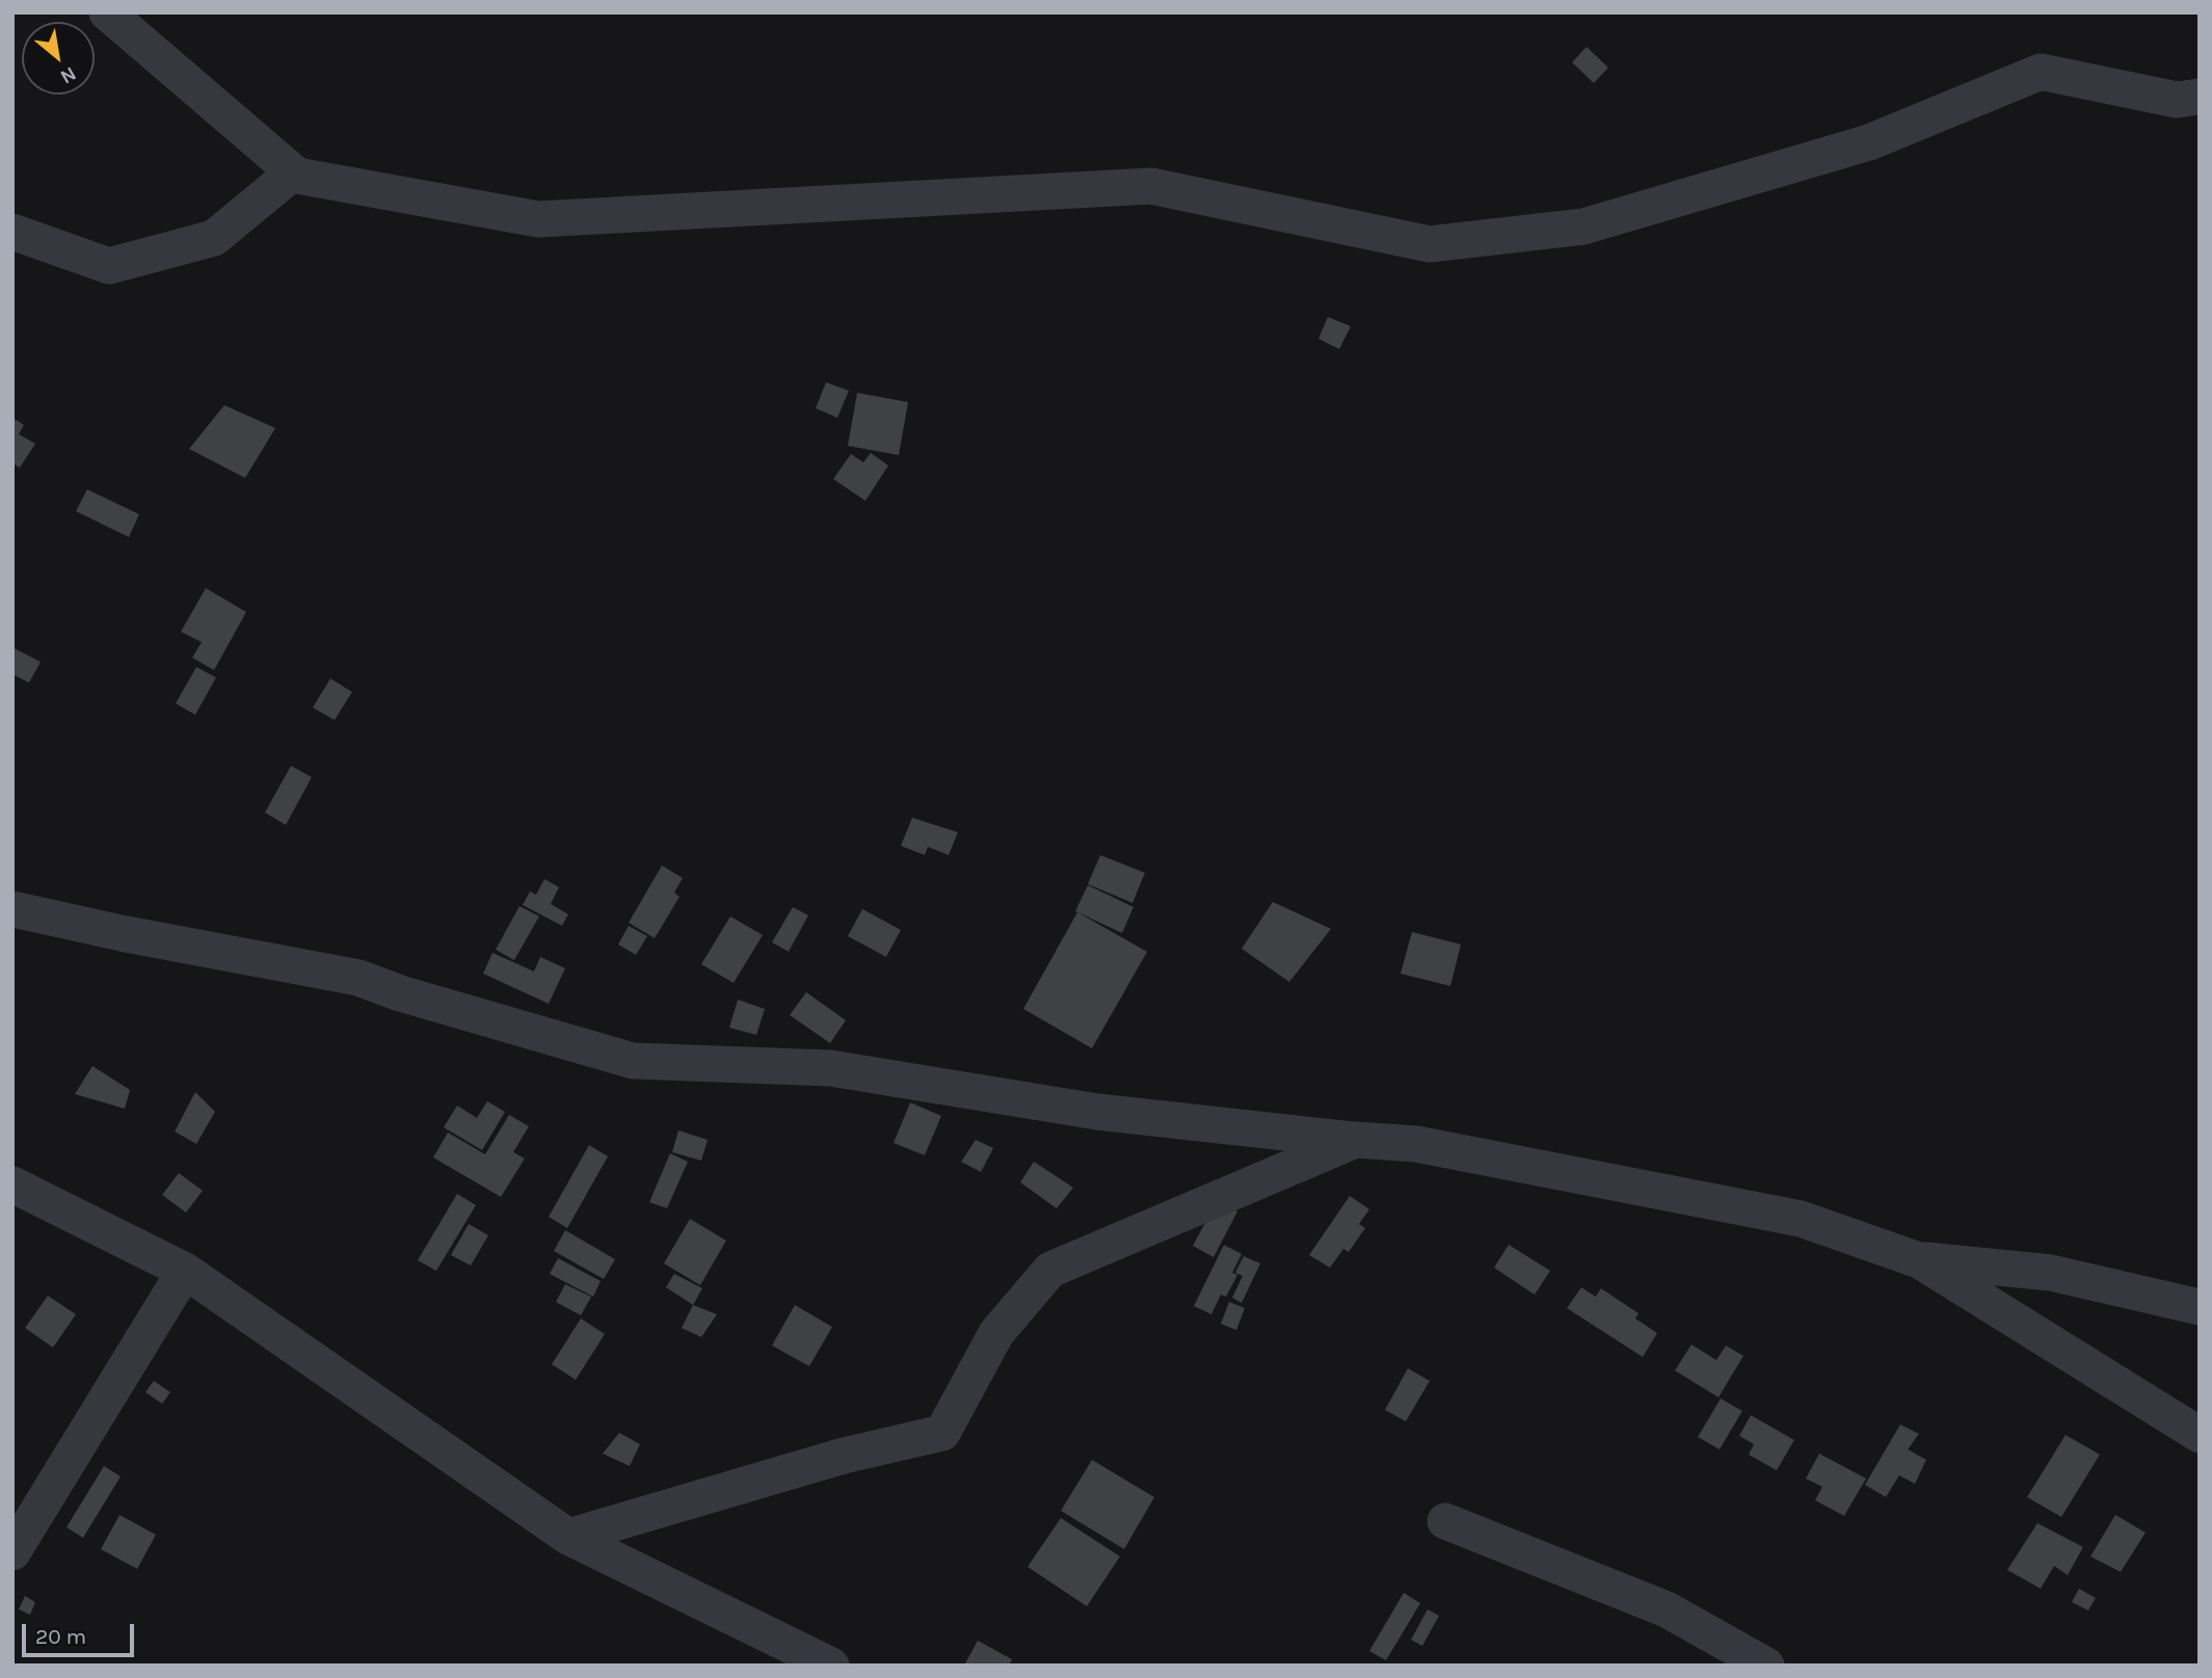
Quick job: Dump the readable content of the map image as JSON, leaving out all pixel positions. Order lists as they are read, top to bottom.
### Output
{
  "scale_bar": "20 m",
  "north": "bottom right"
}
